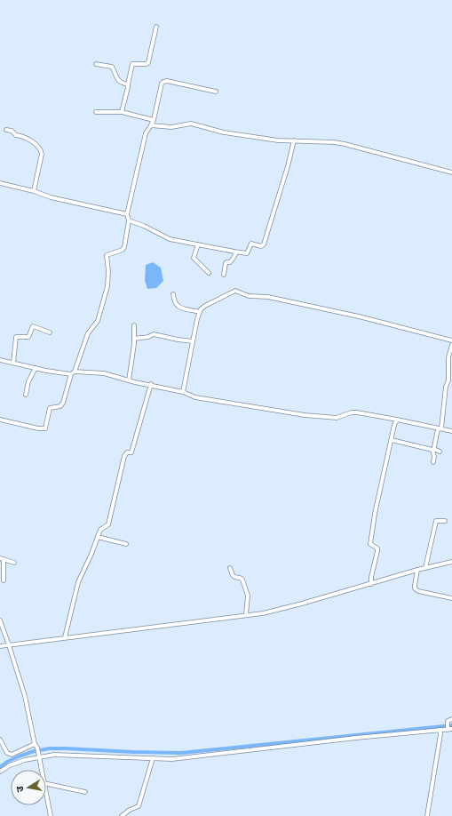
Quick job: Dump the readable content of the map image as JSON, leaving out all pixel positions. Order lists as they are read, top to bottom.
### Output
{
  "north": "left"
}
